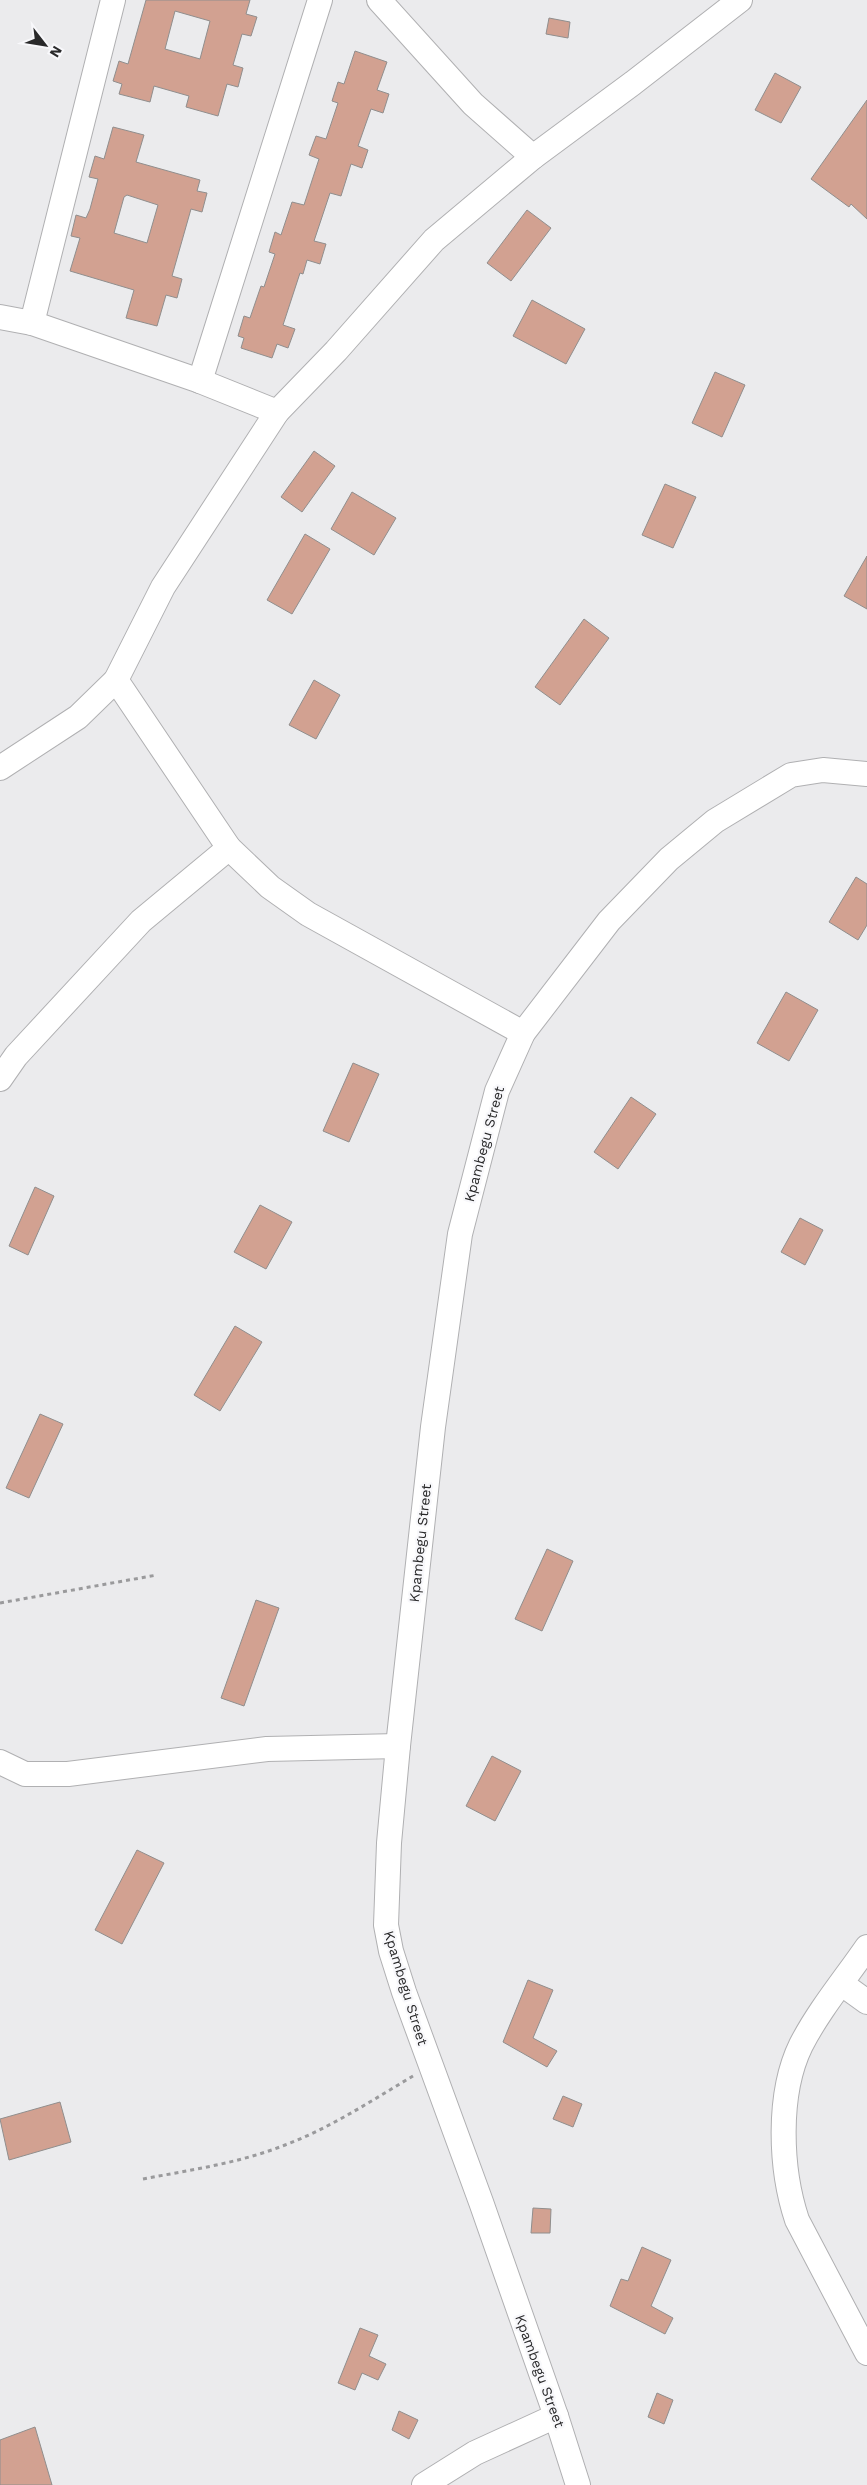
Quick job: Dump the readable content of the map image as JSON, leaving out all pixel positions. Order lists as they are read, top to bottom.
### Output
{
  "streets": {
    "street": ["Kpambegu Street"]
  },
  "north": "bottom right"
}
